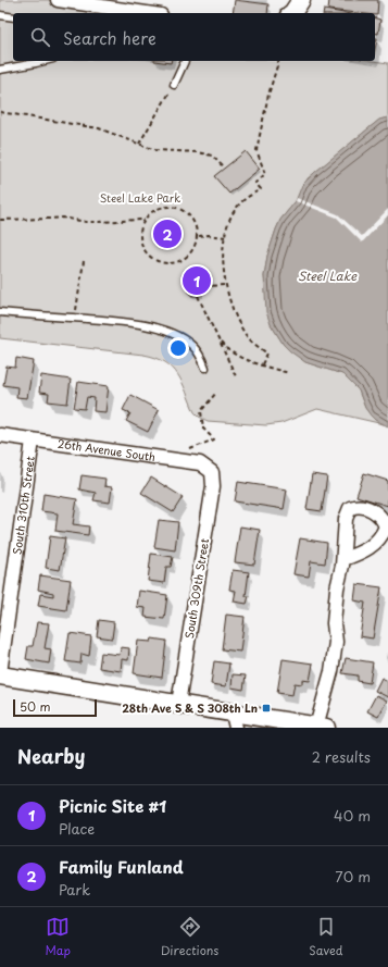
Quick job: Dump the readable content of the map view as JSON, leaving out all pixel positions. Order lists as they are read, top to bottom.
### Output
{
  "streets": {
    "street": ["26th Avenue South", "South 310th Street", "South 309th Street"]
  },
  "crossings": [
    ["26th Avenue South", "South 310th Street"],
    ["26th Avenue South", "South 309th Street"]
  ],
  "water": ["Steel Lake"],
  "parks": ["Steel Lake Park"],
  "places": {
    "transit": ["28th Ave S & S 308th Ln"]
  },
  "scale_bar": "50 m",
  "page": {
    "search": "Search here",
    "pins": ["2", "1"],
    "scale": "50 m",
    "heading": ["Nearby", "2 results"],
    "list": [
      {
        "mark": "1",
        "name": "Picnic Site #1",
        "note": "Place",
        "value": "40 m"
      },
      {
        "mark": "2",
        "name": "Family Funland",
        "note": "Park",
        "value": "70 m"
      }
    ],
    "nav": ["Map", "Directions", "Saved"]
  }
}
